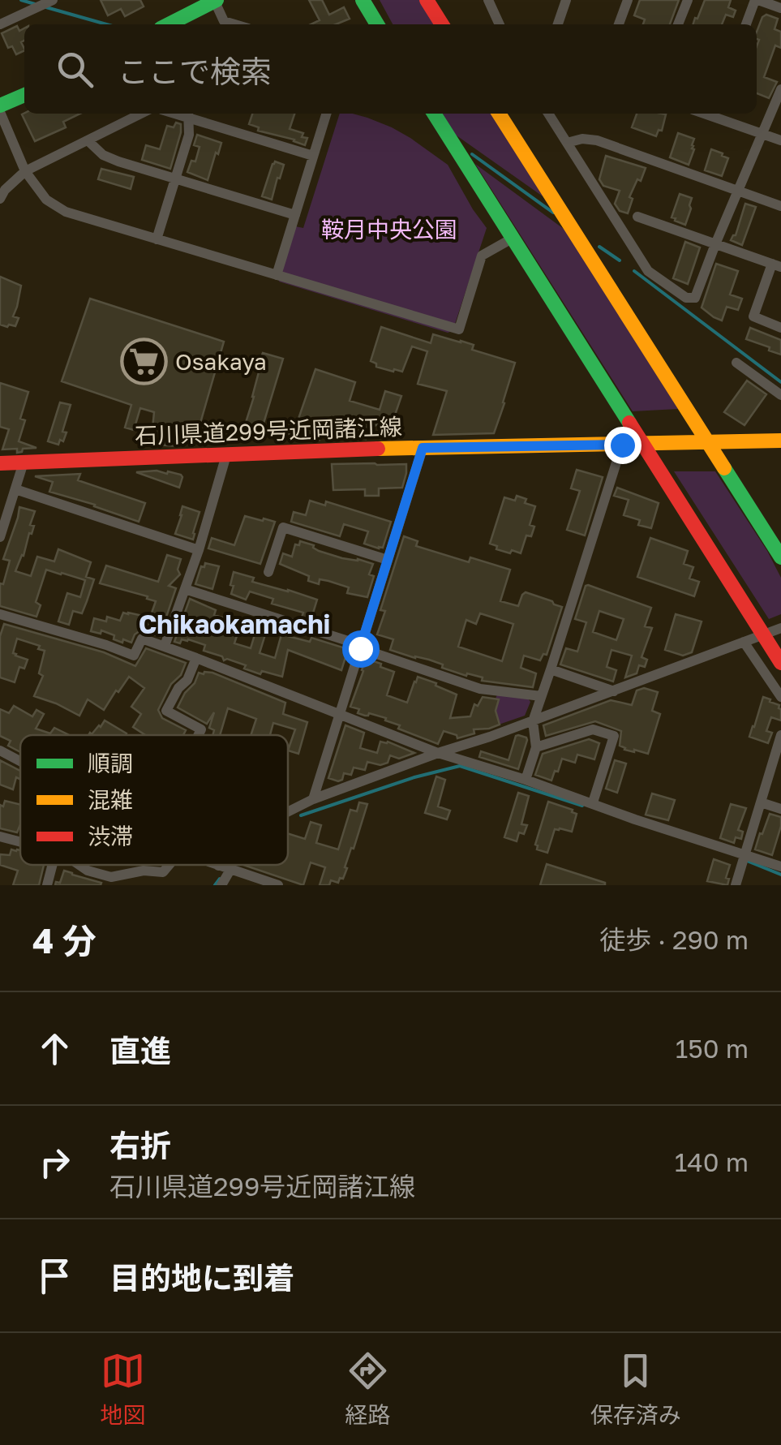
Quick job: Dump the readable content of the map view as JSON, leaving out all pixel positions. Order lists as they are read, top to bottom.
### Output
{
  "streets": {
    "street": ["石川県道299号近岡諸江線"]
  },
  "districts": ["Chikaokamachi"],
  "parks": ["鞍月中央公園"],
  "places": {
    "supermarket": ["Osakaya"]
  },
  "legend": ["順調", "混雑", "渋滞"],
  "page": {
    "search": "ここで検索",
    "heading": ["4 分", "徒歩 · 290 m"],
    "list": [
      ["直進", "150 m"],
      ["右折", "石川県道299号近岡諸江線", "140 m"],
      "目的地に到着"
    ],
    "nav": ["地図", "経路", "保存済み"]
  }
}
